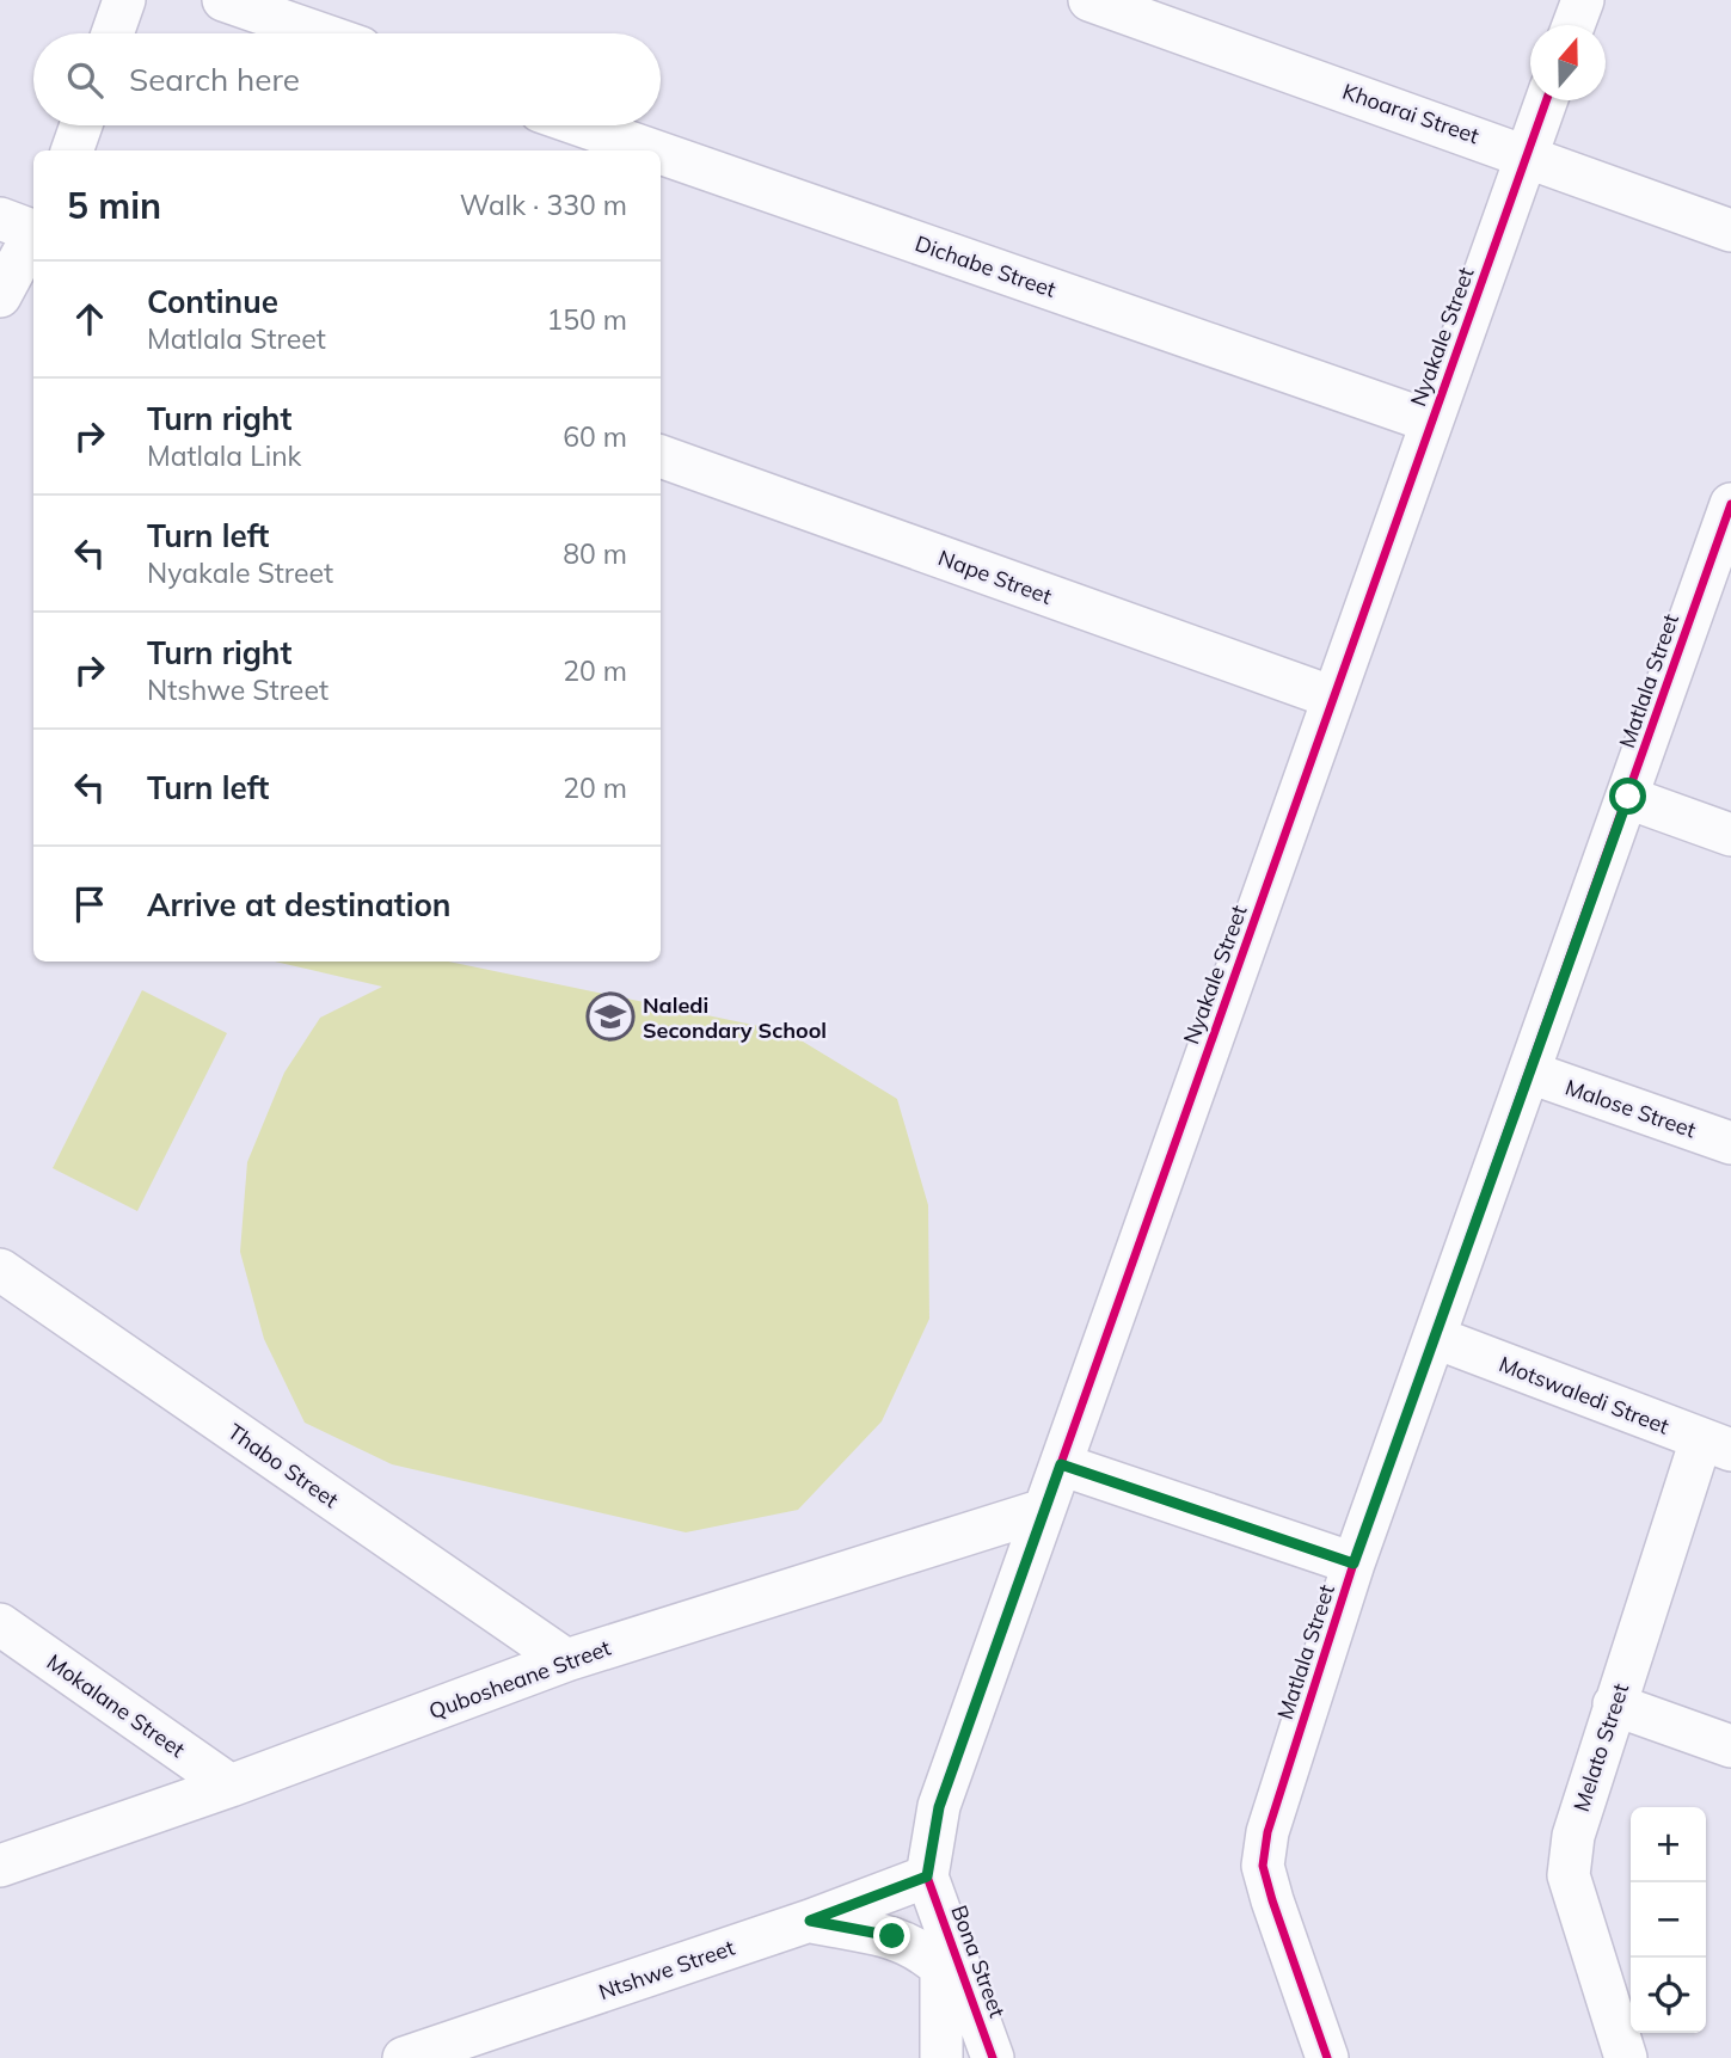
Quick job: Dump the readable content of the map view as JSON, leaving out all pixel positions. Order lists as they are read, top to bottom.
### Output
{
  "streets": {
    "street": [
      "Khoarai Street",
      "Dichabe Street",
      "Nyakale Street",
      "Nape Street",
      "Matlala Street",
      "Malose Street",
      "Motswaledi Street",
      "Thabo Street",
      "Qubosheane Street",
      "Mokalane Street",
      "Melato Street",
      "Bona Street",
      "Ntshwe Street"
    ]
  },
  "crossings": [
    ["Khoarai Street", "Nyakale Street"],
    ["Dichabe Street", "Nyakale Street"],
    ["Nyakale Street", "Nape Street"],
    ["Nyakale Street", "Qubosheane Street"],
    ["Nyakale Street", "Bona Street"],
    ["Nyakale Street", "Ntshwe Street"],
    ["Matlala Street", "Malose Street"],
    ["Matlala Street", "Motswaledi Street"],
    ["Motswaledi Street", "Melato Street"],
    ["Thabo Street", "Qubosheane Street"],
    ["Qubosheane Street", "Mokalane Street"],
    ["Bona Street", "Ntshwe Street"]
  ],
  "places": {
    "school or university": ["Naledi Secondary School"]
  },
  "north": "top",
  "page": {
    "search": "Search here",
    "heading": ["5 min", "Walk · 330 m"],
    "list": [
      ["Continue", "Matlala Street", "150 m"],
      ["Turn right", "Matlala Link", "60 m"],
      ["Turn left", "Nyakale Street", "80 m"],
      ["Turn right", "Ntshwe Street", "20 m"],
      ["Turn left", "20 m"],
      "Arrive at destination"
    ],
    "map_buttons": ["+", "−"]
  }
}
